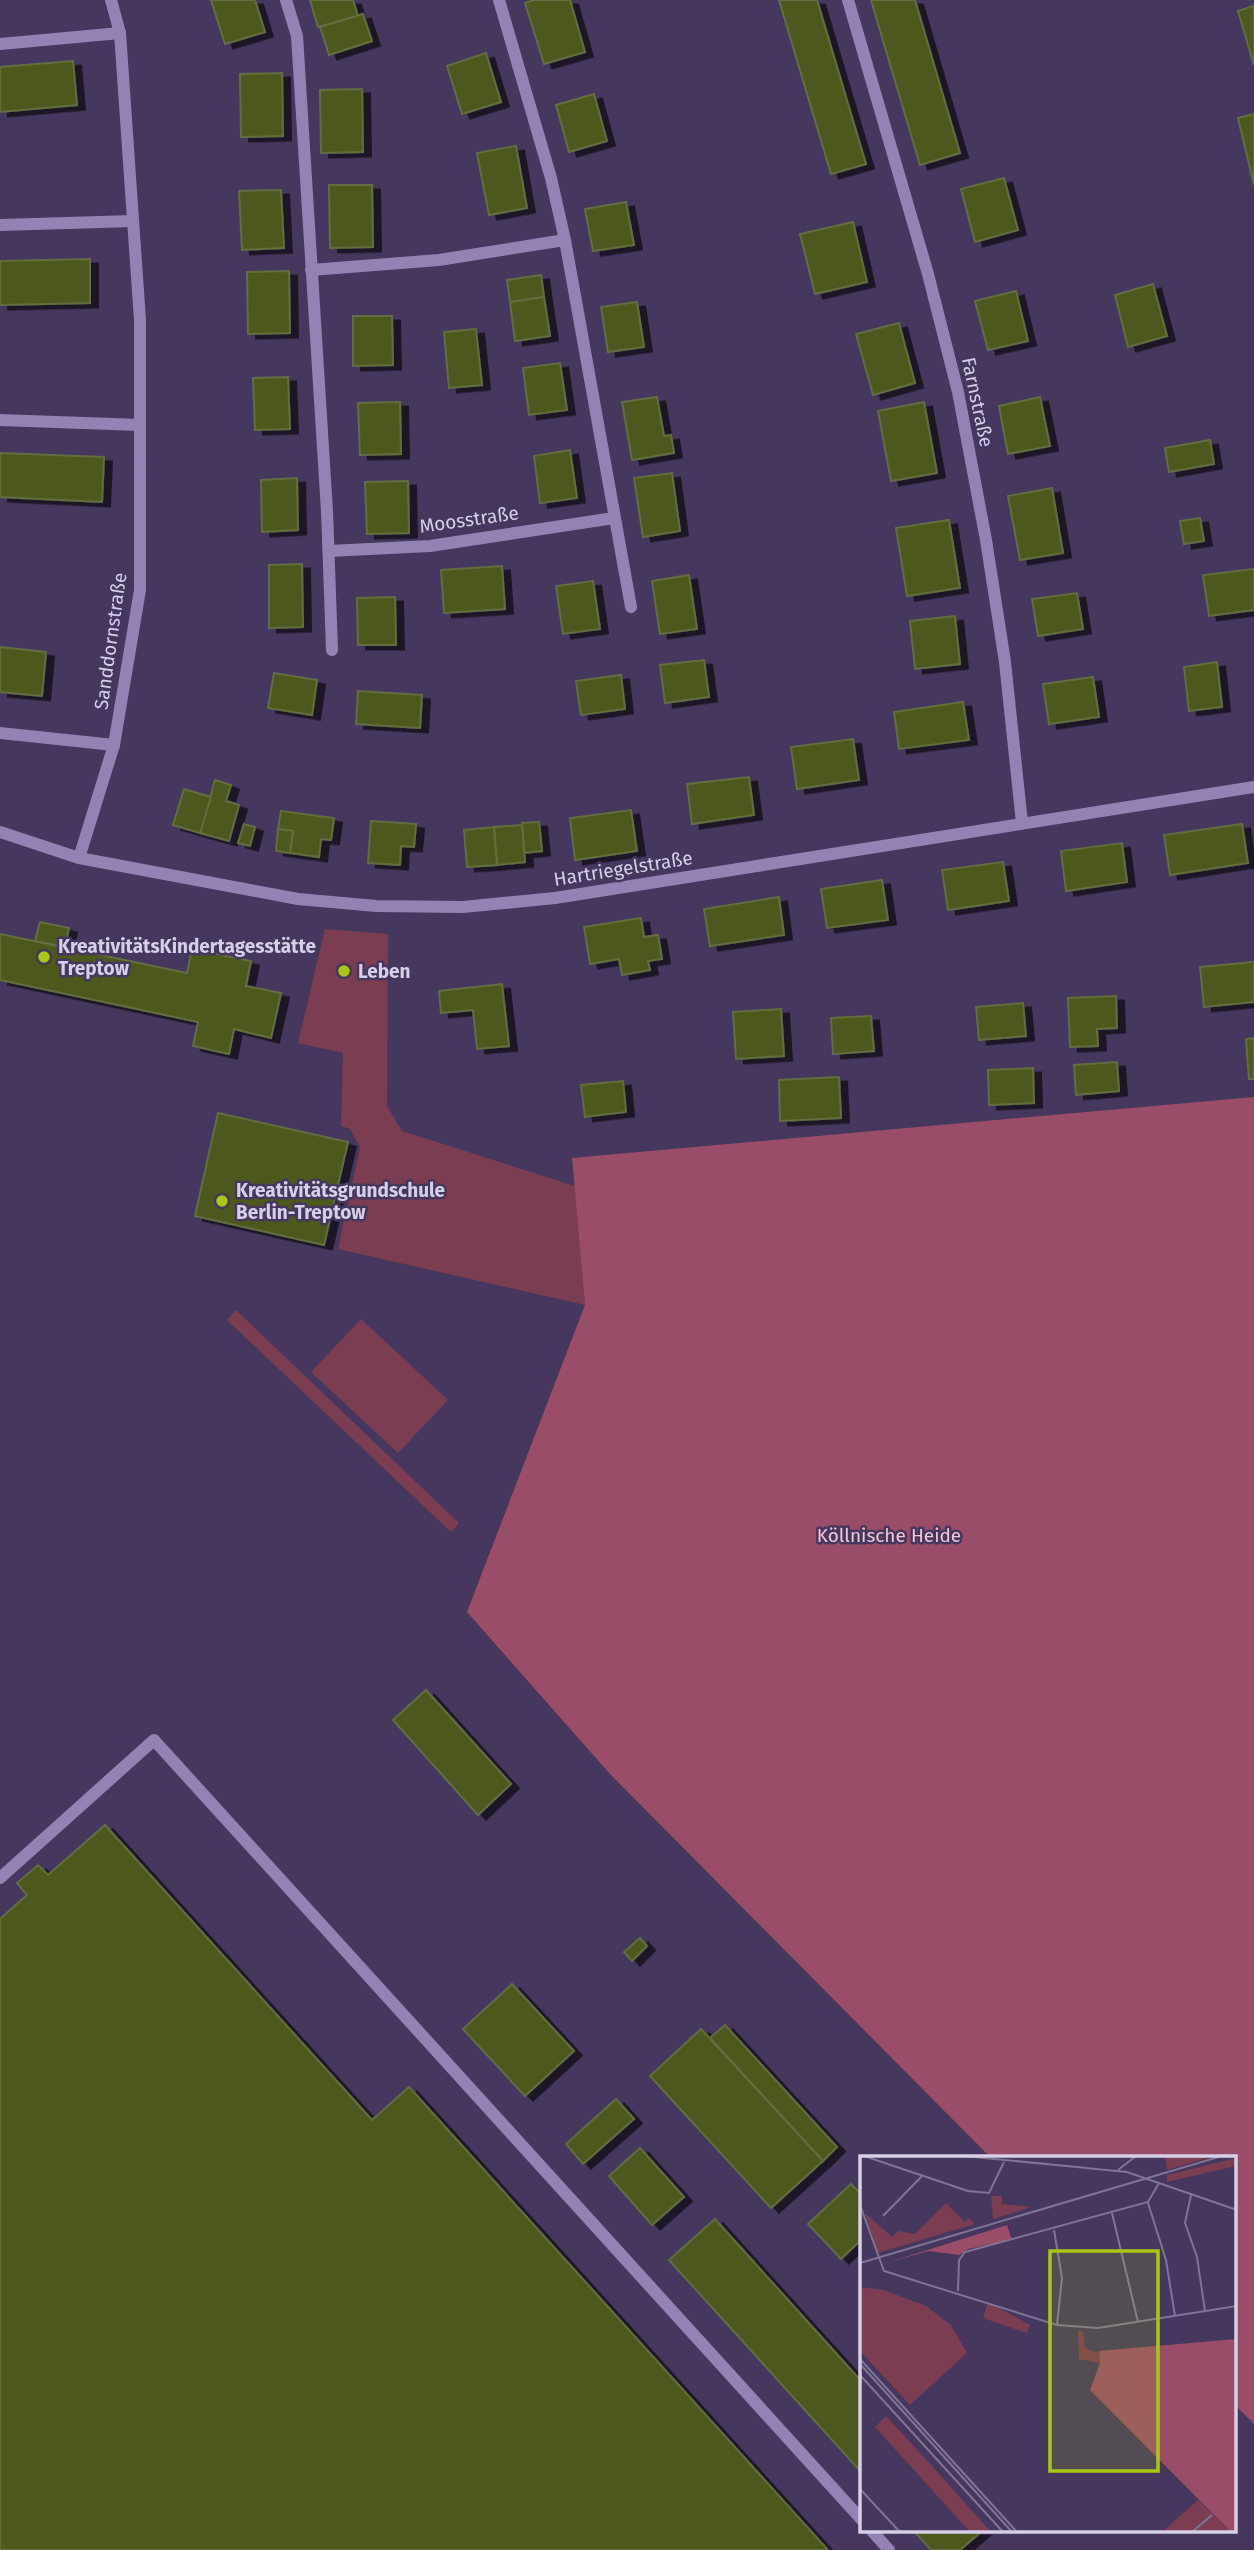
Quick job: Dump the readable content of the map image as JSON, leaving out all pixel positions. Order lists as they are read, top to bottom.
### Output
{
  "streets": {
    "street": [
      "Farnstraße",
      "Moosstraße",
      "Sanddornstraße",
      "Hartriegelstraße"
    ]
  },
  "crossings": [
    ["Farnstraße", "Hartriegelstraße"],
    ["Sanddornstraße", "Hartriegelstraße"]
  ],
  "parks": ["Köllnische Heide"],
  "places": ["KreativitätsKindertagesstätte Treptow", "Leben", "Kreativitätsgrundschule Berlin-Treptow"]
}
